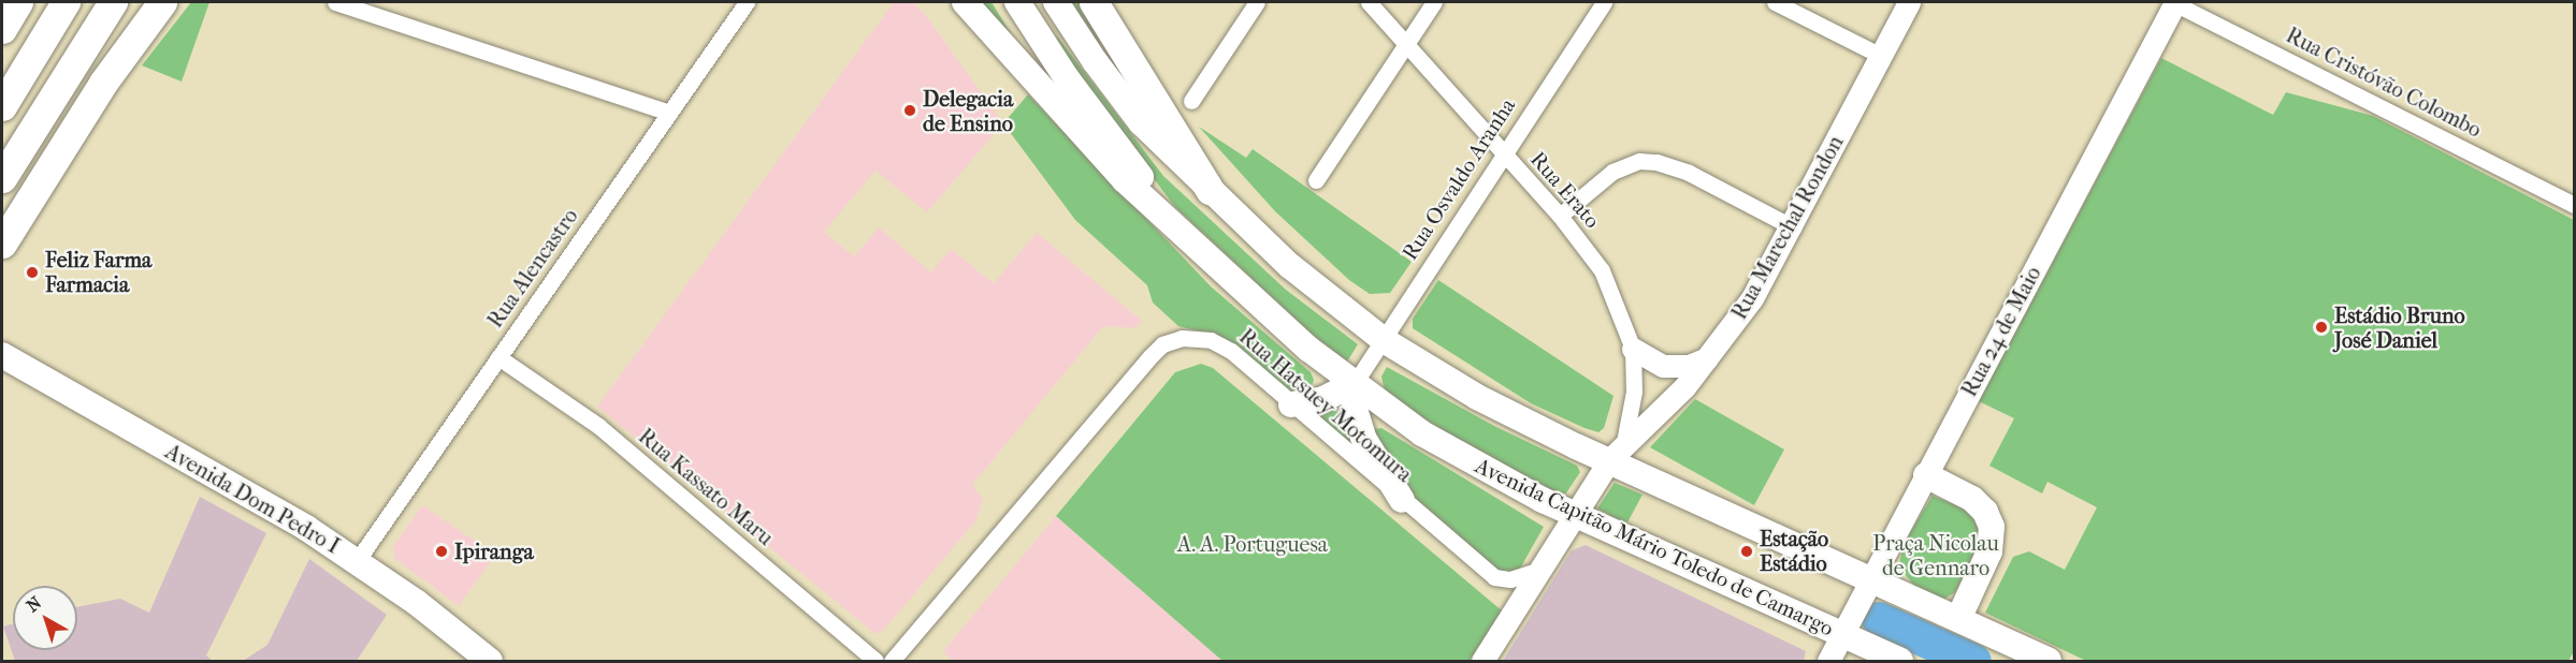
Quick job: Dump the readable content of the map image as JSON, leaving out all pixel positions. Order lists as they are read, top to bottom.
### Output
{
  "streets": {
    "main road": ["Avenida Dom Pedro I", "Avenida Capitão Mário Toledo de Camargo"],
    "street": [
      "Rua Cristóvão Colombo",
      "Rua Osvaldo Aranha",
      "Rua Erato",
      "Rua Marechal Rondon",
      "Rua Alencastro",
      "Rua 24 de Maio",
      "Rua Hatsuey Motomura",
      "Rua Kassato Maru"
    ]
  },
  "crossings": [
    ["Rua Cristóvão Colombo", "Rua 24 de Maio"],
    ["Rua Osvaldo Aranha", "Rua Erato"],
    ["Rua Osvaldo Aranha", "Avenida Capitão Mário Toledo de Camargo"],
    ["Rua Erato", "Rua Marechal Rondon"],
    ["Rua Marechal Rondon", "Rua Hatsuey Motomura"],
    ["Rua Marechal Rondon", "Avenida Capitão Mário Toledo de Camargo"],
    ["Rua Alencastro", "Rua Kassato Maru"],
    ["Rua Alencastro", "Avenida Dom Pedro I"],
    ["Rua 24 de Maio", "Avenida Capitão Mário Toledo de Camargo"]
  ],
  "parks": ["A. A. Portuguesa", "Praça Nicolau de Gennaro"],
  "places": [
    "Delegacia de Ensino",
    "Feliz Farma Farmacia",
    "Estádio Bruno José Daniel",
    "Ipiranga",
    "Estação Estádio"
  ],
  "north": "top left"
}
